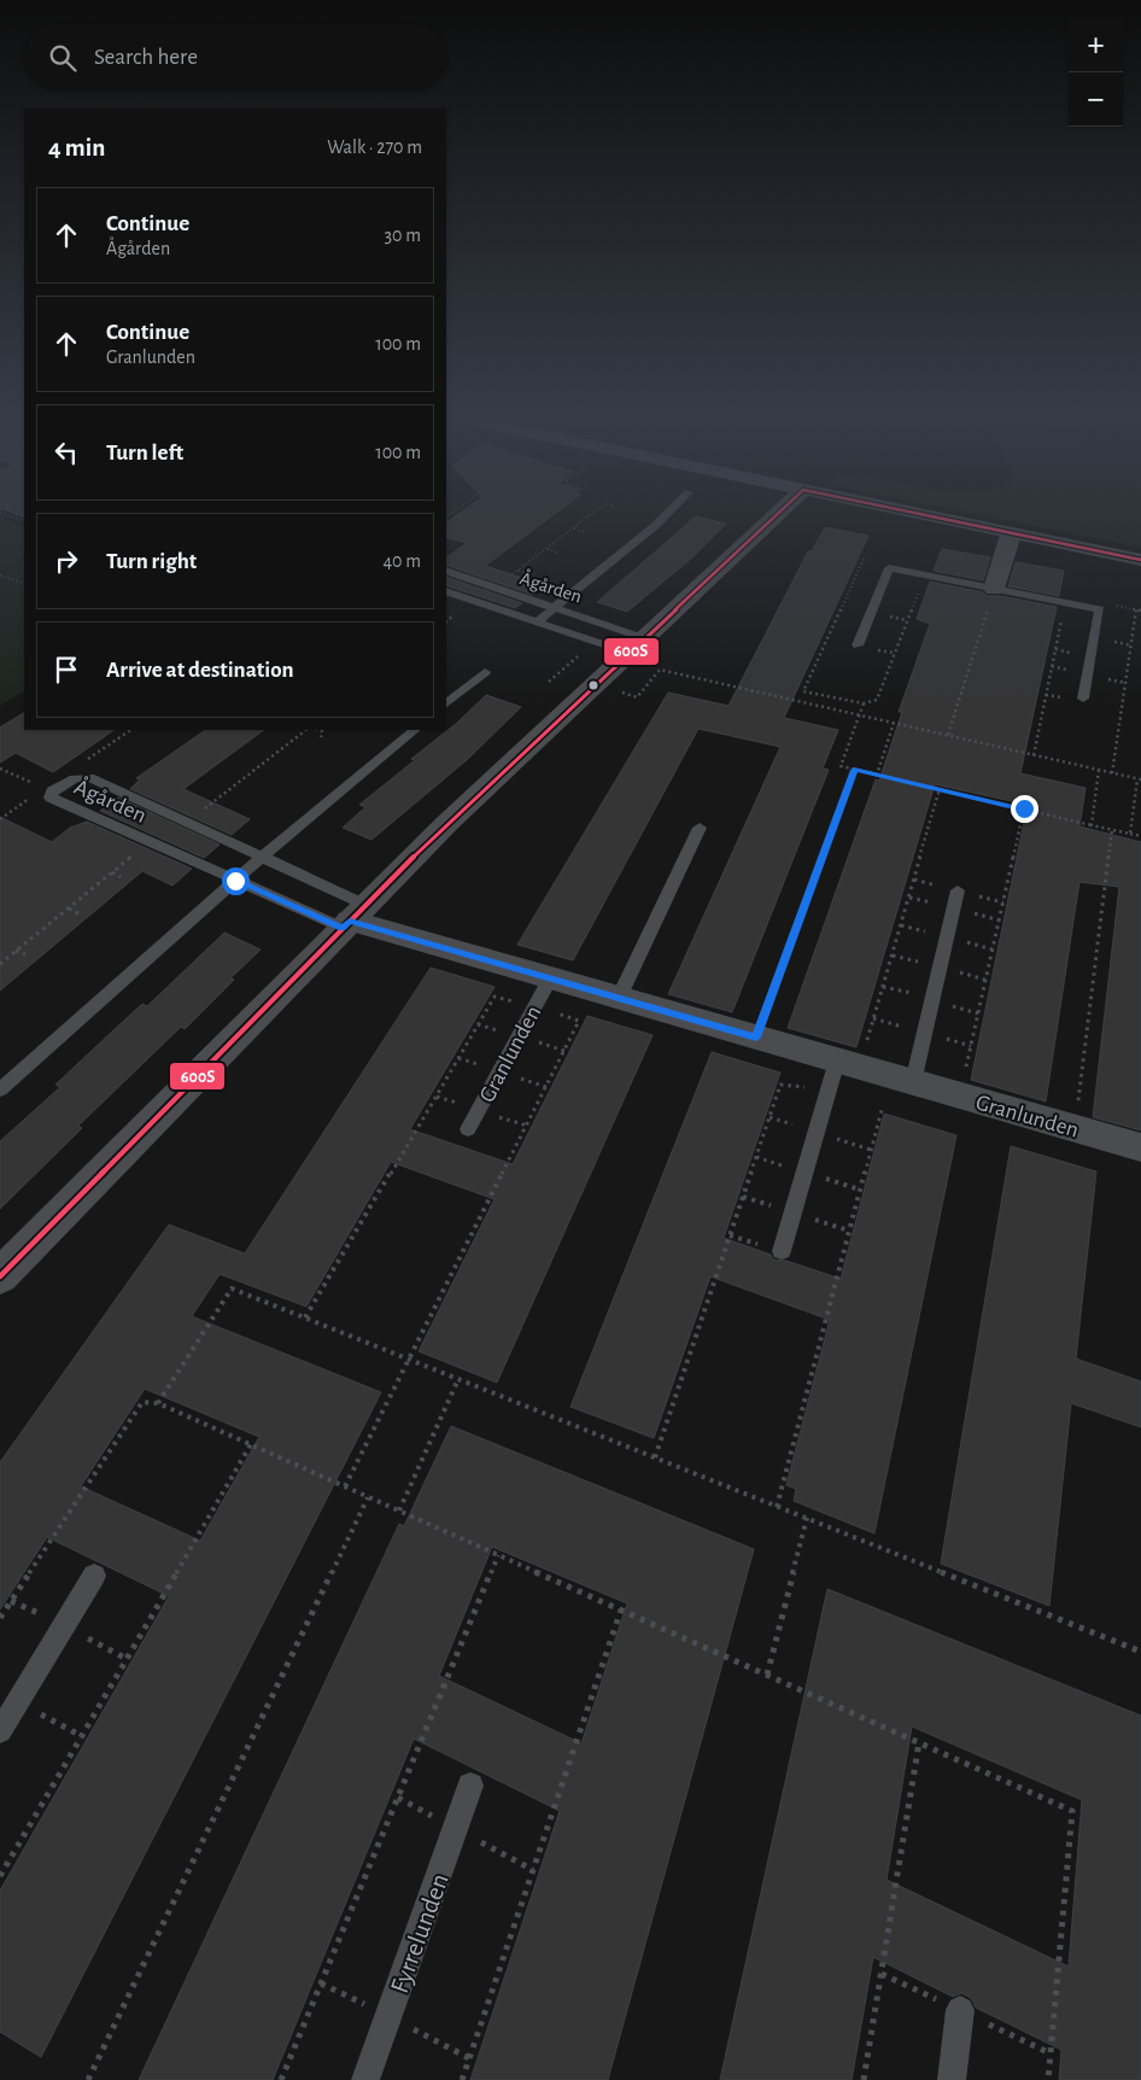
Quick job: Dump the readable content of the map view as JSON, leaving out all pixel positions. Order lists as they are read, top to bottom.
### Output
{
  "streets": {
    "street": ["Granlunden"],
    "lane": ["Ågården", "Fyrrelunden"]
  },
  "crossings": [
    ["Ågården", "Granlunden"]
  ],
  "lines": ["transit line 600S"],
  "page": {
    "map_buttons": ["+", "−"],
    "search": "Search here",
    "heading": ["4 min", "Walk · 270 m"],
    "list": [
      ["Continue", "Ågården", "30 m"],
      ["Continue", "Granlunden", "100 m"],
      ["Turn left", "100 m"],
      ["Turn right", "40 m"],
      "Arrive at destination"
    ]
  }
}
